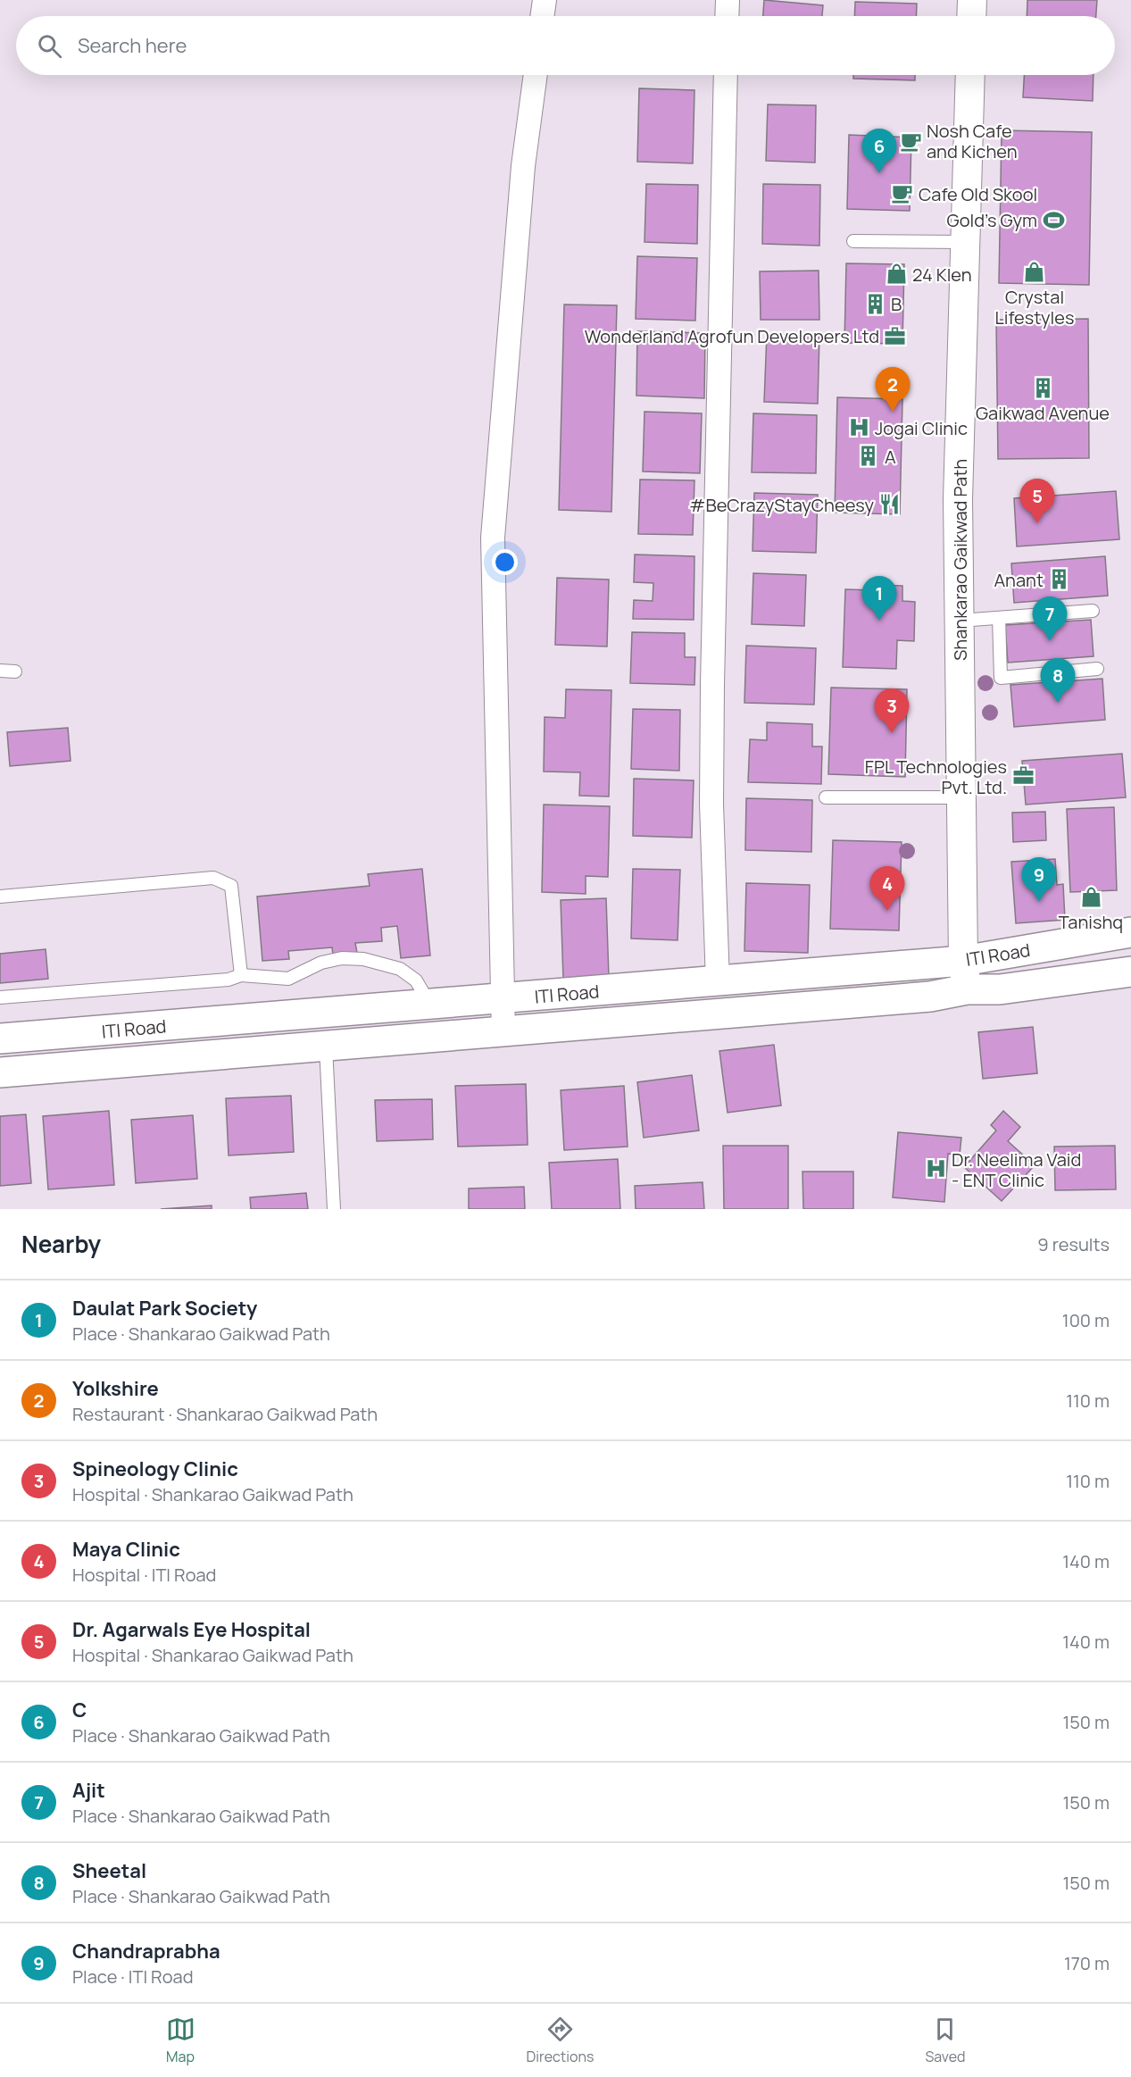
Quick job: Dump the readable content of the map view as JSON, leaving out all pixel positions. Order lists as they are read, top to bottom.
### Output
{
  "streets": {
    "main road": ["ITI Road"],
    "street": ["Shankarao Gaikwad Path"]
  },
  "crossings": [
    ["Shankarao Gaikwad Path", "ITI Road"]
  ],
  "places": {
    "cafe": ["Nosh Cafe and Kichen", "Cafe Old Skool"],
    "sports": ["Gold's Gym"],
    "shop": ["Crystal Lifestyles", "24 Klen", "Tanishq"],
    "building": [
      "B",
      "Gaikwad Avenue",
      "A",
      "Anant"
    ],
    "office": ["Wonderland Agrofun Developers Ltd", "FPL Technologies Pvt. Ltd."],
    "hospital": ["Jogai Clinic", "Dr. Neelima Vaid - ENT Clinic"],
    "restaurant": ["#BeCrazyStayCheesy"]
  },
  "page": {
    "search": "Search here",
    "pins": [
      "6",
      "2",
      "5",
      "1",
      "7",
      "8",
      "3",
      "9",
      "4"
    ],
    "heading": ["Nearby", "9 results"],
    "list": [
      {
        "mark": "1",
        "name": "Daulat Park Society",
        "note": "Place · Shankarao Gaikwad Path",
        "value": "100 m"
      },
      {
        "mark": "2",
        "name": "Yolkshire",
        "note": "Restaurant · Shankarao Gaikwad Path",
        "value": "110 m"
      },
      {
        "mark": "3",
        "name": "Spineology Clinic",
        "note": "Hospital · Shankarao Gaikwad Path",
        "value": "110 m"
      },
      {
        "mark": "4",
        "name": "Maya Clinic",
        "note": "Hospital · ITI Road",
        "value": "140 m"
      },
      {
        "mark": "5",
        "name": "Dr. Agarwals Eye Hospital",
        "note": "Hospital · Shankarao Gaikwad Path",
        "value": "140 m"
      },
      {
        "mark": "6",
        "name": "C",
        "note": "Place · Shankarao Gaikwad Path",
        "value": "150 m"
      },
      {
        "mark": "7",
        "name": "Ajit",
        "note": "Place · Shankarao Gaikwad Path",
        "value": "150 m"
      },
      {
        "mark": "8",
        "name": "Sheetal",
        "note": "Place · Shankarao Gaikwad Path",
        "value": "150 m"
      },
      {
        "mark": "9",
        "name": "Chandraprabha",
        "note": "Place · ITI Road",
        "value": "170 m"
      }
    ],
    "nav": ["Map", "Directions", "Saved"]
  }
}
